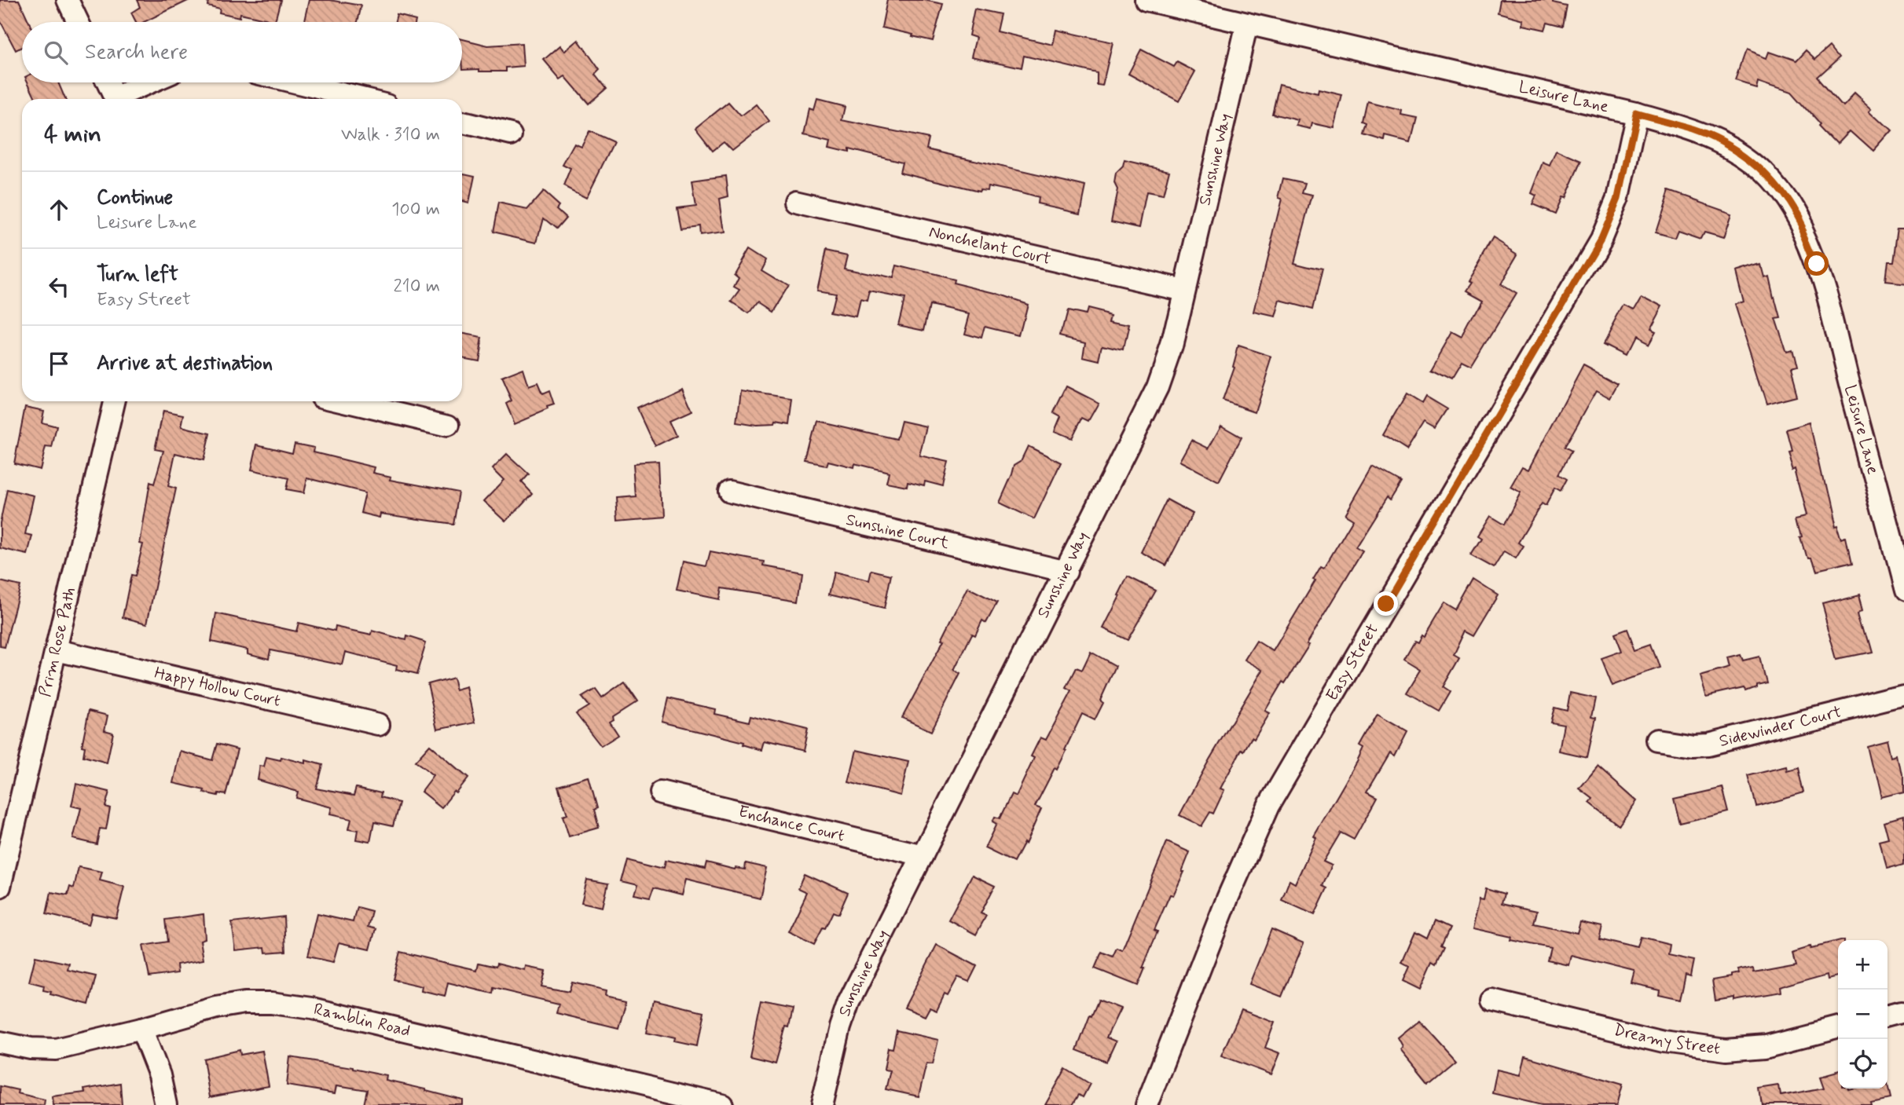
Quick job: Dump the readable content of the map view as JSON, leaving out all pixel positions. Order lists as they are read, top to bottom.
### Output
{
  "streets": {
    "street": [
      "Leisure Lane",
      "Sunshine Way",
      "Nonchelant Court",
      "Sunshine Court",
      "Prim Rose Path",
      "Easy Street",
      "Happy Hollow Court",
      "Sidewinder Court",
      "Enchance Court",
      "Ramblin Road",
      "Dreamy Street"
    ]
  },
  "crossings": [
    ["Leisure Lane", "Sunshine Way"],
    ["Leisure Lane", "Easy Street"],
    ["Sunshine Way", "Nonchelant Court"],
    ["Sunshine Way", "Sunshine Court"],
    ["Sunshine Way", "Enchance Court"],
    ["Prim Rose Path", "Happy Hollow Court"]
  ],
  "page": {
    "search": "Search here",
    "heading": ["4 min", "Walk · 310 m"],
    "list": [
      ["Continue", "Leisure Lane", "100 m"],
      ["Turn left", "Easy Street", "210 m"],
      "Arrive at destination"
    ],
    "map_buttons": ["+", "−"]
  }
}
